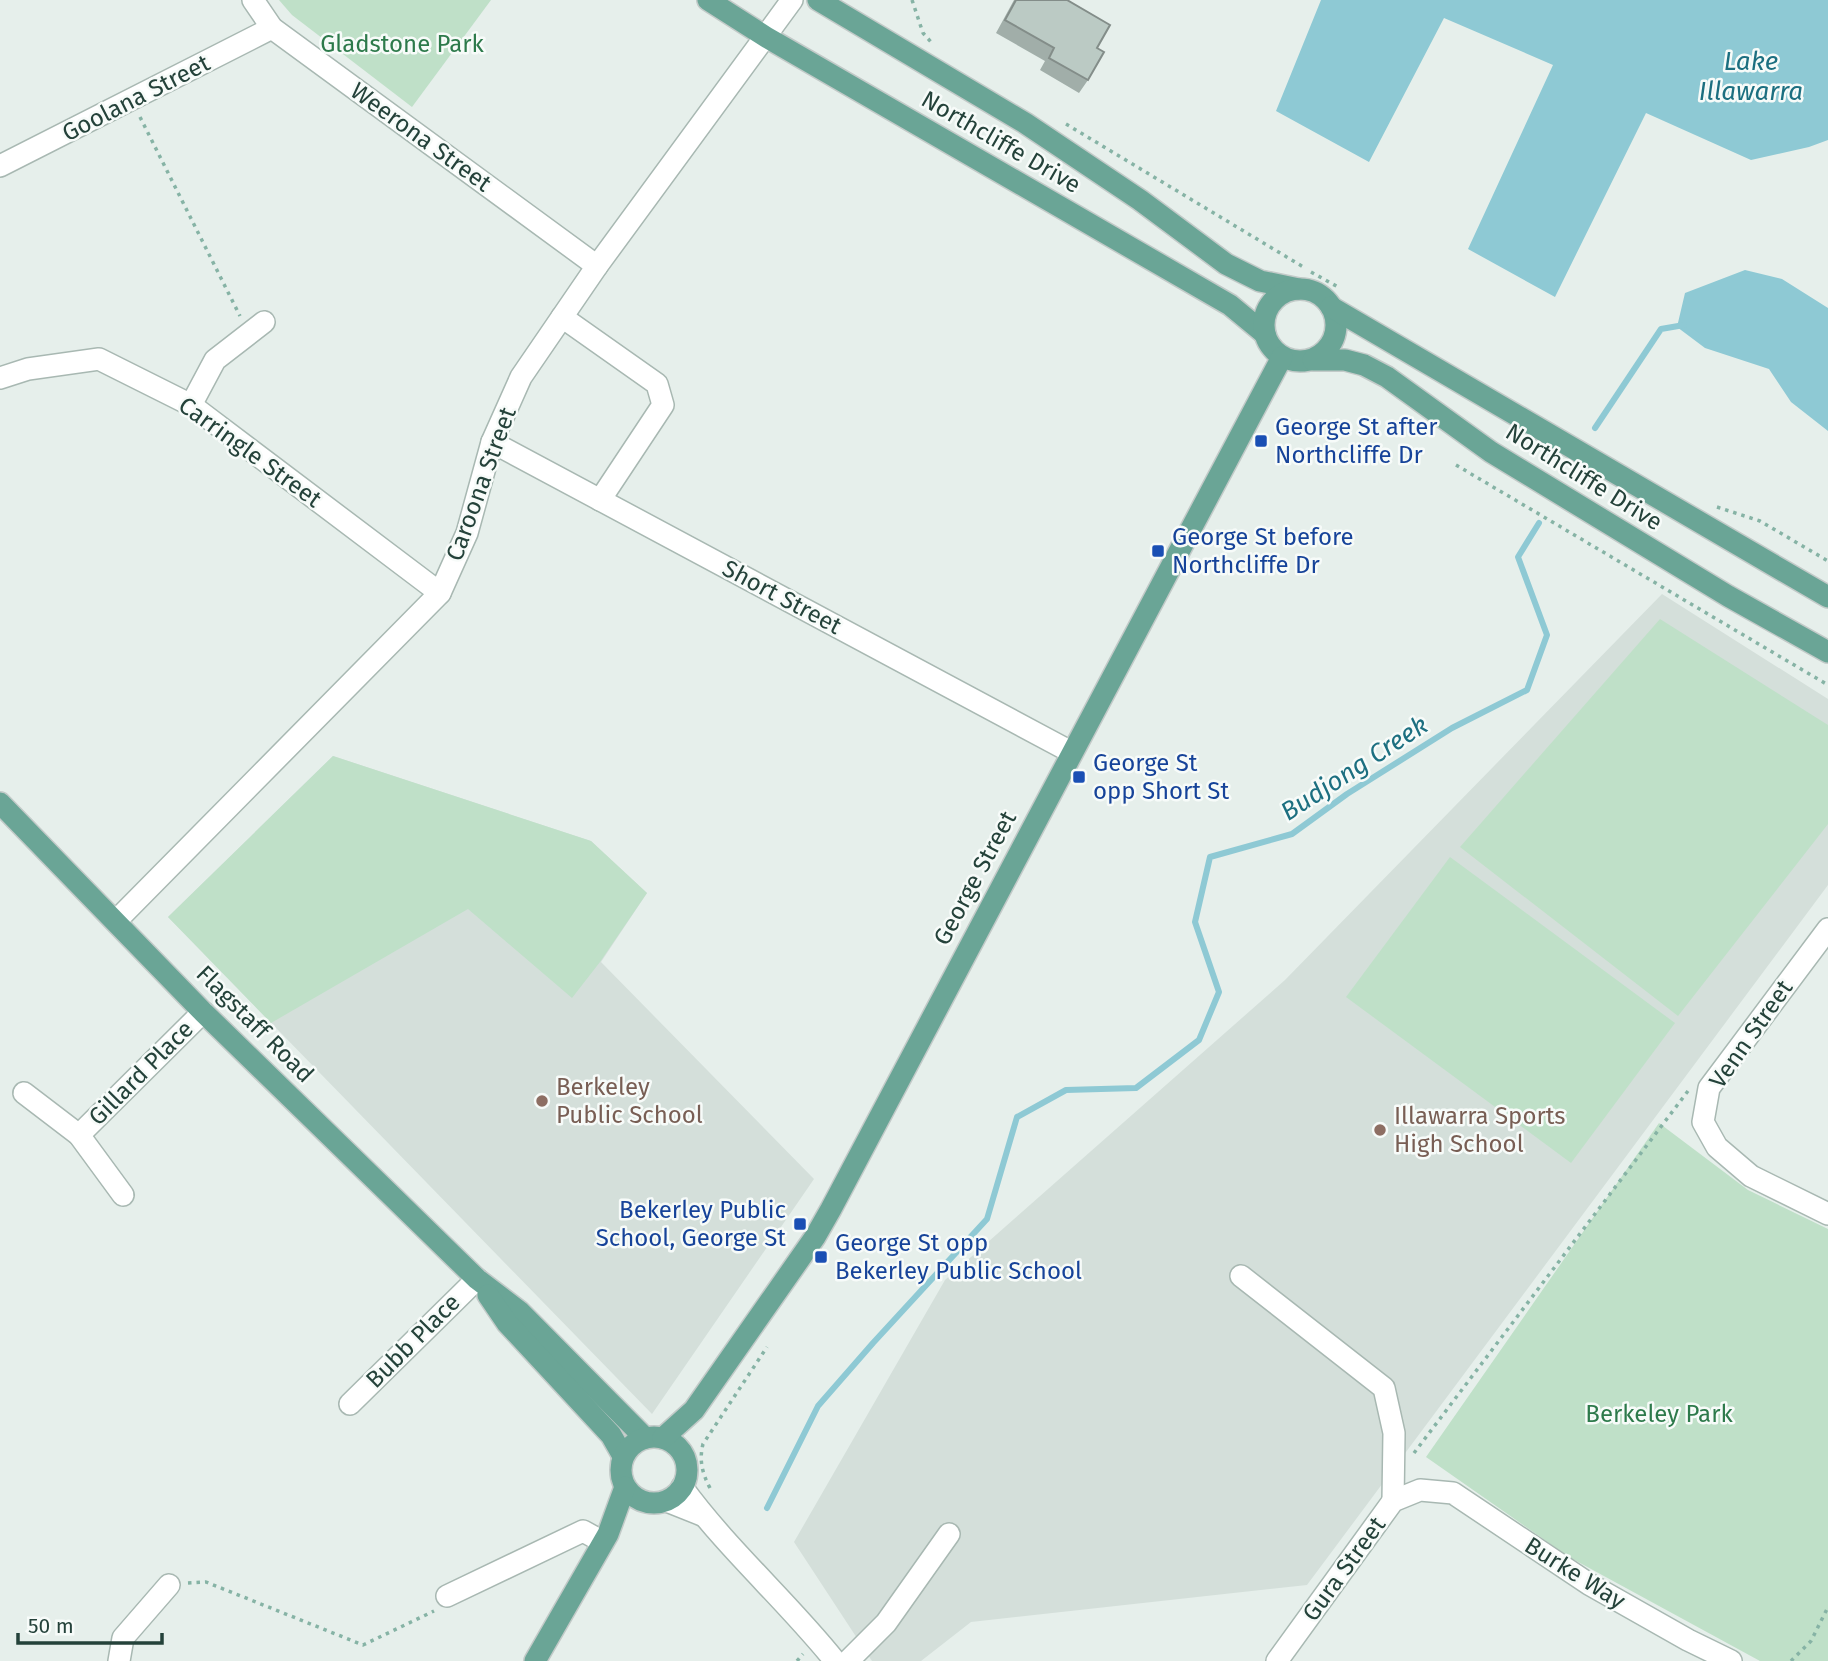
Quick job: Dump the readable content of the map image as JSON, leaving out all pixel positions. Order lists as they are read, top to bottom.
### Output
{
  "streets": {
    "main road": ["Northcliffe Drive", "George Street", "Flagstaff Road"],
    "street": [
      "Goolana Street",
      "Weerona Street",
      "Carringle Street",
      "Caroona Street",
      "Short Street",
      "Venn Street",
      "Gillard Place",
      "Bubb Place",
      "Gura Street",
      "Burke Way"
    ]
  },
  "crossings": [
    ["Goolana Street", "Weerona Street"],
    ["Weerona Street", "Caroona Street"],
    ["Northcliffe Drive", "Caroona Street"],
    ["Northcliffe Drive", "George Street"],
    ["Carringle Street", "Caroona Street"],
    ["Caroona Street", "Short Street"],
    ["Caroona Street", "Flagstaff Road"],
    ["Short Street", "George Street"],
    ["George Street", "Flagstaff Road"],
    ["Flagstaff Road", "Gillard Place"],
    ["Flagstaff Road", "Bubb Place"],
    ["Gura Street", "Burke Way"]
  ],
  "water": ["Lake Illawarra", "Budjong Creek"],
  "parks": ["Gladstone Park", "Berkeley Park"],
  "places": {
    "transit": [
      "George St after Northcliffe Dr",
      "George St before Northcliffe Dr",
      "George St opp Short St",
      "Bekerley Public School, George St",
      "George St opp Bekerley Public School"
    ],
    "other": ["Berkeley Public School", "Illawarra Sports High School"]
  },
  "scale_bar": "50 m"
}
